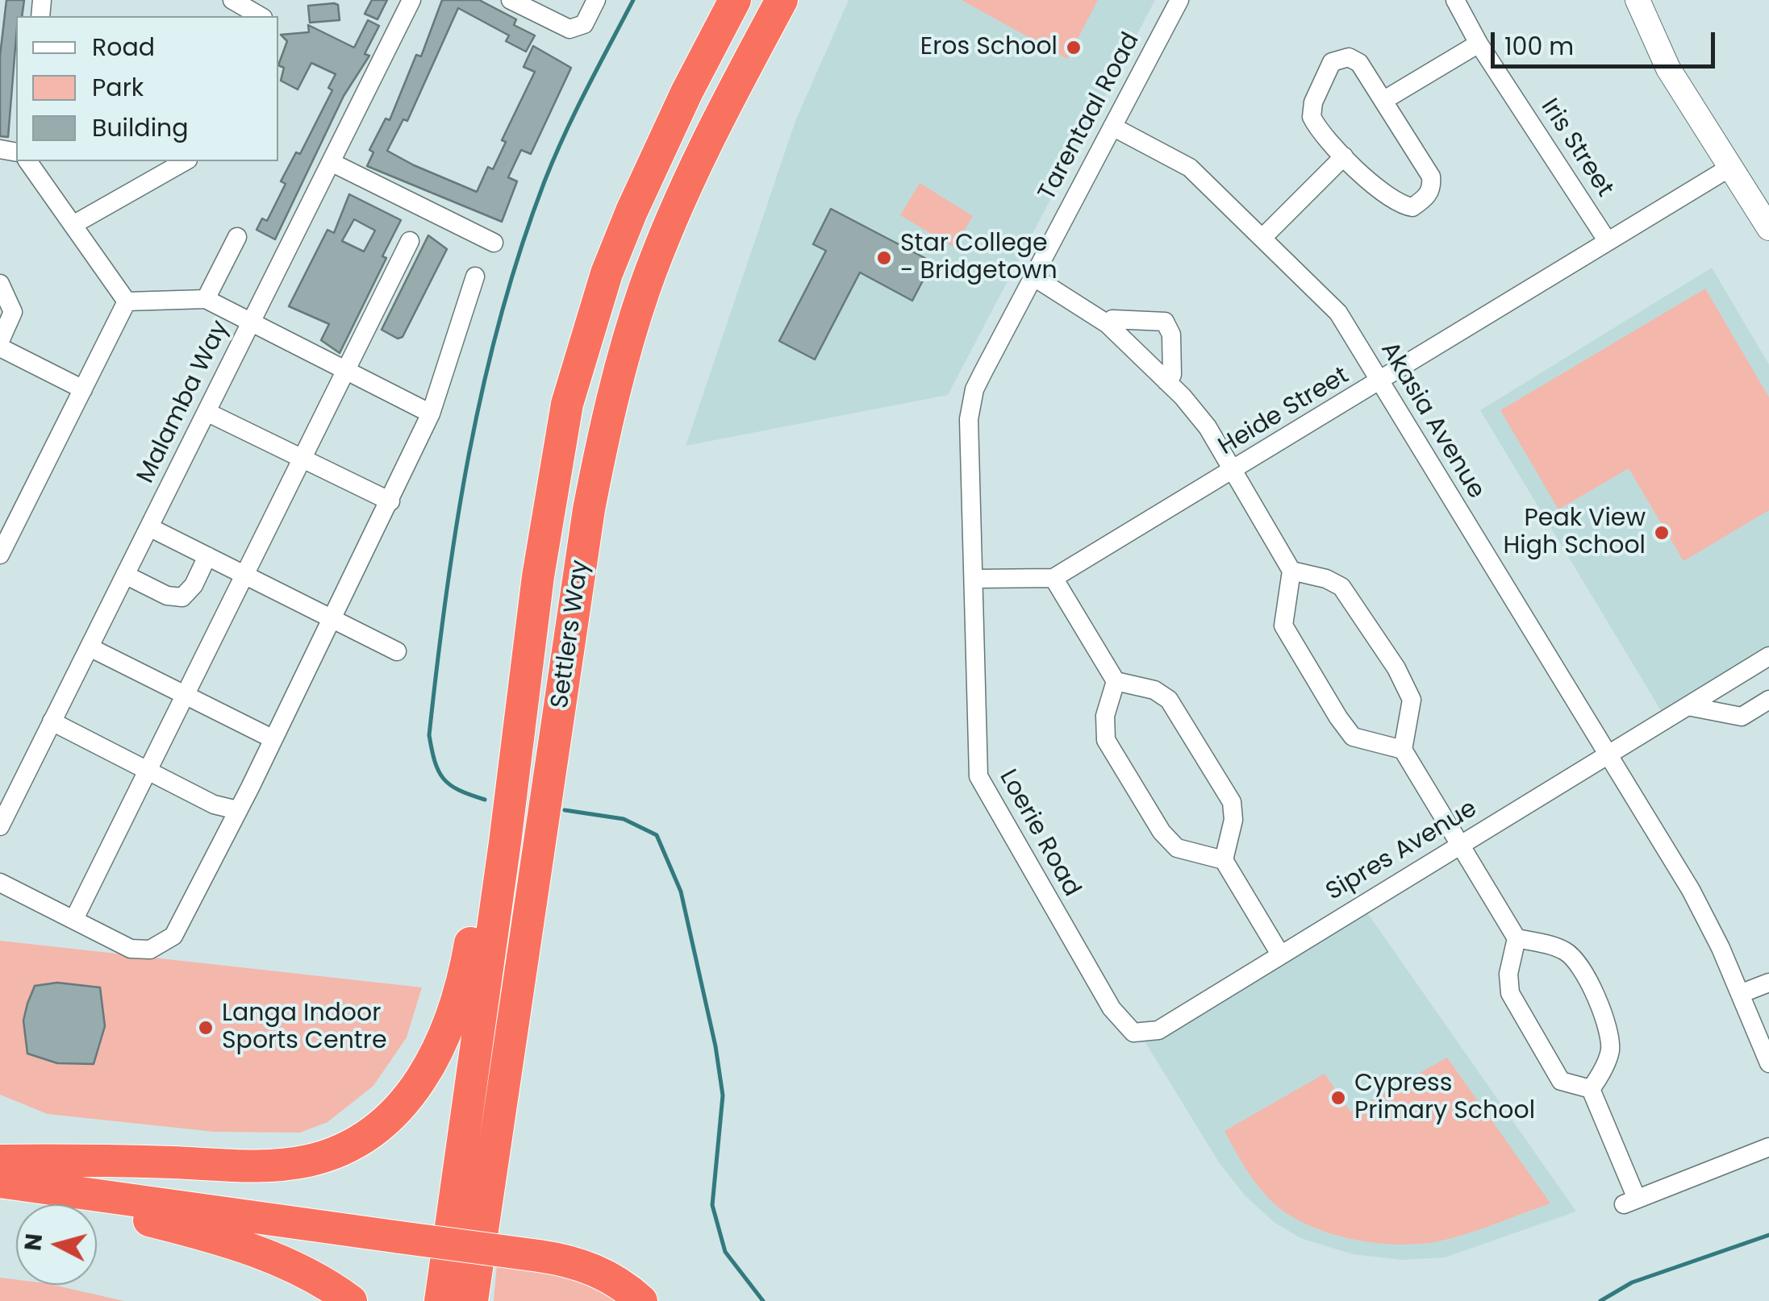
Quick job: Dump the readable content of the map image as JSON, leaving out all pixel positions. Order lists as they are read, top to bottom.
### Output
{
  "streets": {
    "highway": ["Settlers Way"],
    "street": [
      "Tarentaal Road",
      "Iris Street",
      "Malamba Way",
      "Heide Street",
      "Akasia Avenue",
      "Loerie Road",
      "Sipres Avenue"
    ]
  },
  "crossings": [
    ["Tarentaal Road", "Akasia Avenue"],
    ["Tarentaal Road", "Loerie Road"],
    ["Iris Street", "Heide Street"],
    ["Heide Street", "Akasia Avenue"],
    ["Akasia Avenue", "Sipres Avenue"],
    ["Loerie Road", "Sipres Avenue"]
  ],
  "places": [
    "Eros School",
    "Star College - Bridgetown",
    "Peak View High School",
    "Langa Indoor Sports Centre",
    "Cypress Primary School"
  ],
  "legend": ["Road", "Park", "Building"],
  "scale_bar": "100 m",
  "north": "left"
}
